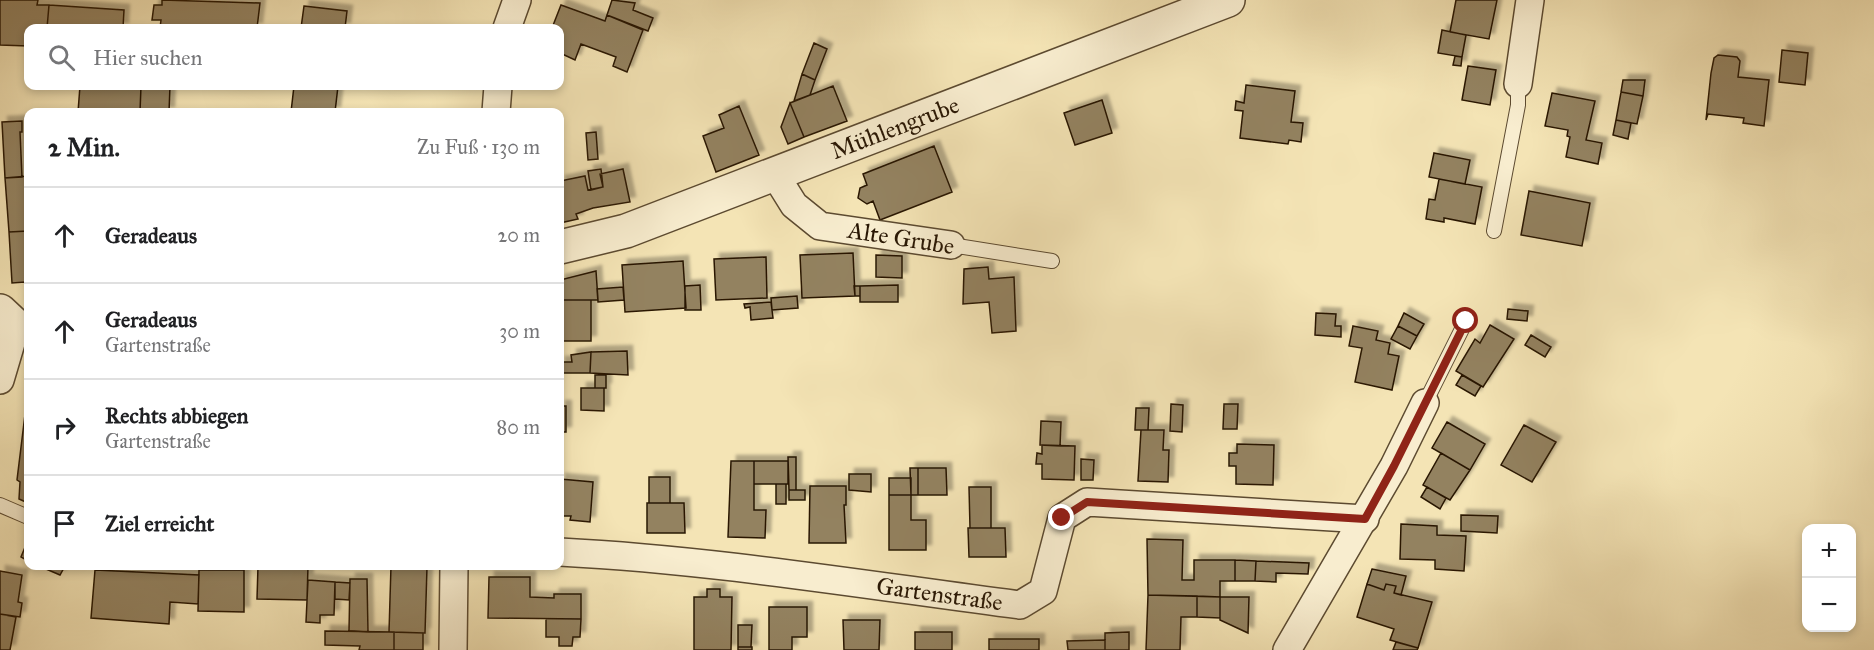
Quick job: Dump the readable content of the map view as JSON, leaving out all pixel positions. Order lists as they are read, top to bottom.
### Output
{
  "streets": {
    "street": ["Mühlengrube", "Alte Grube", "Gartenstraße"]
  },
  "crossings": [
    ["Mühlengrube", "Alte Grube"]
  ],
  "page": {
    "search": "Hier suchen",
    "heading": ["2 Min.", "Zu Fuß · 130 m"],
    "list": [
      ["Geradeaus", "20 m"],
      ["Geradeaus", "Gartenstraße", "30 m"],
      ["Rechts abbiegen", "Gartenstraße", "80 m"],
      "Ziel erreicht"
    ],
    "map_buttons": ["+", "−"]
  }
}
